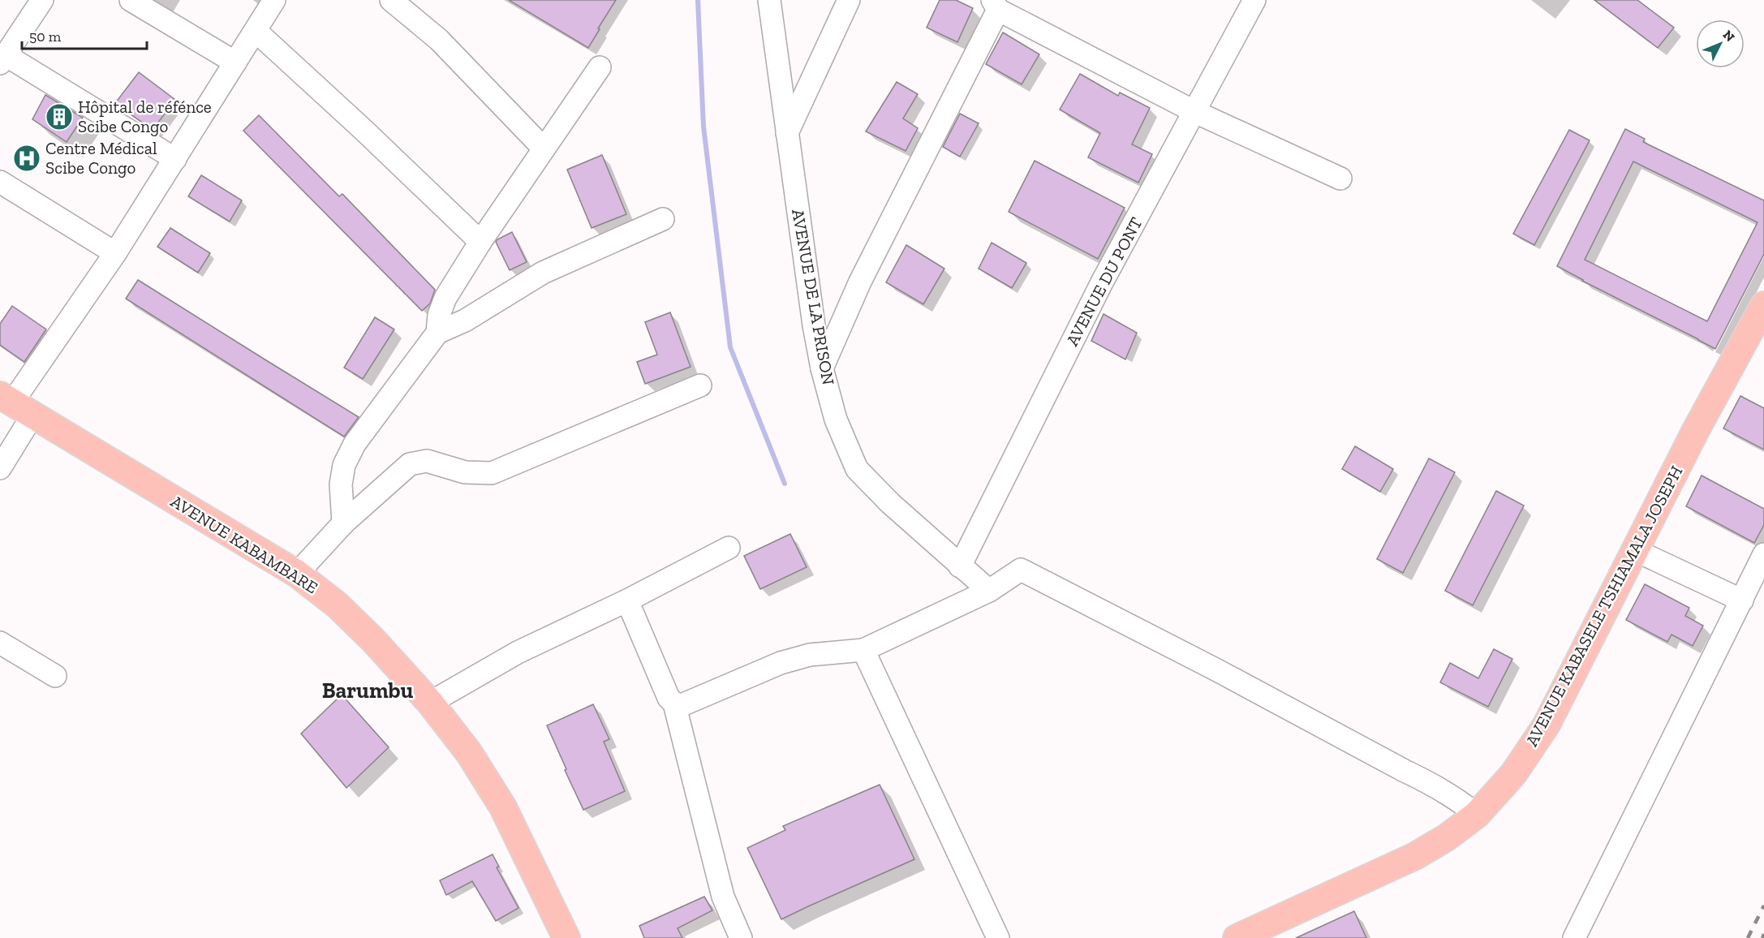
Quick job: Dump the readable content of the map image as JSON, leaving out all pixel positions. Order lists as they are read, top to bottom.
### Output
{
  "streets": {
    "main road": ["AVENUE KABAMBARE", "AVENUE KABASELE TSHIAMALA JOSEPH"],
    "street": ["AVENUE DU PONT", "AVENUE DE LA PRISON"]
  },
  "crossings": [
    ["AVENUE DU PONT", "AVENUE DE LA PRISON"]
  ],
  "districts": ["Barumbu"],
  "places": {
    "building": ["Hôpital de réfénce Scibe Congo"],
    "hospital": ["Centre Médical Scibe Congo"]
  },
  "scale_bar": "50 m",
  "north": "top right"
}
